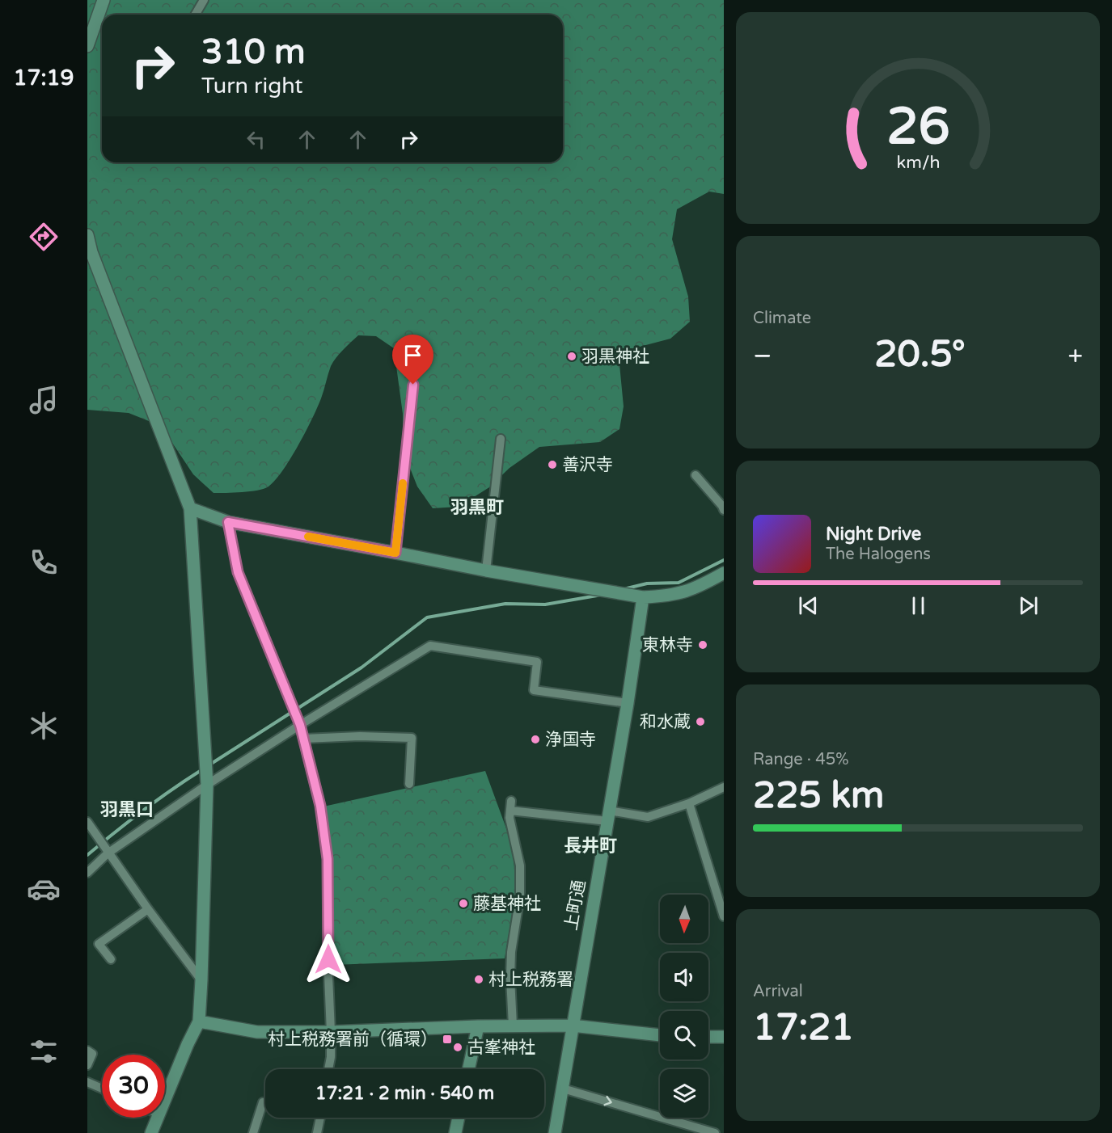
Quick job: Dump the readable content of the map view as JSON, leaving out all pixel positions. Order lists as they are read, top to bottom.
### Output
{
  "streets": {
    "street": ["上町通"]
  },
  "districts": ["羽黒町", "羽黒口", "長井町"],
  "places": {
    "other": [
      "羽黒神社",
      "善沢寺",
      "東林寺",
      "和水蔵",
      "浄国寺",
      "藤基神社",
      "村上税務署",
      "古峯神社"
    ],
    "transit": ["村上税務署前（循環）"]
  },
  "north": "bottom",
  "page": {
    "tabs": "17:19",
    "turn": ["310 m", "Turn right"],
    "tile": [
      "Climate",
      ["Range · 45%", "225 km"],
      ["Arrival", "17:21"]
    ],
    "heat": ["−", "20.5°", "+"],
    "song": ["Night Drive", "The Halogens"],
    "limit": "30",
    "trip": "17:21 · 2 min · 540 m",
    "gauge": ["26", "km/h"]
  }
}
